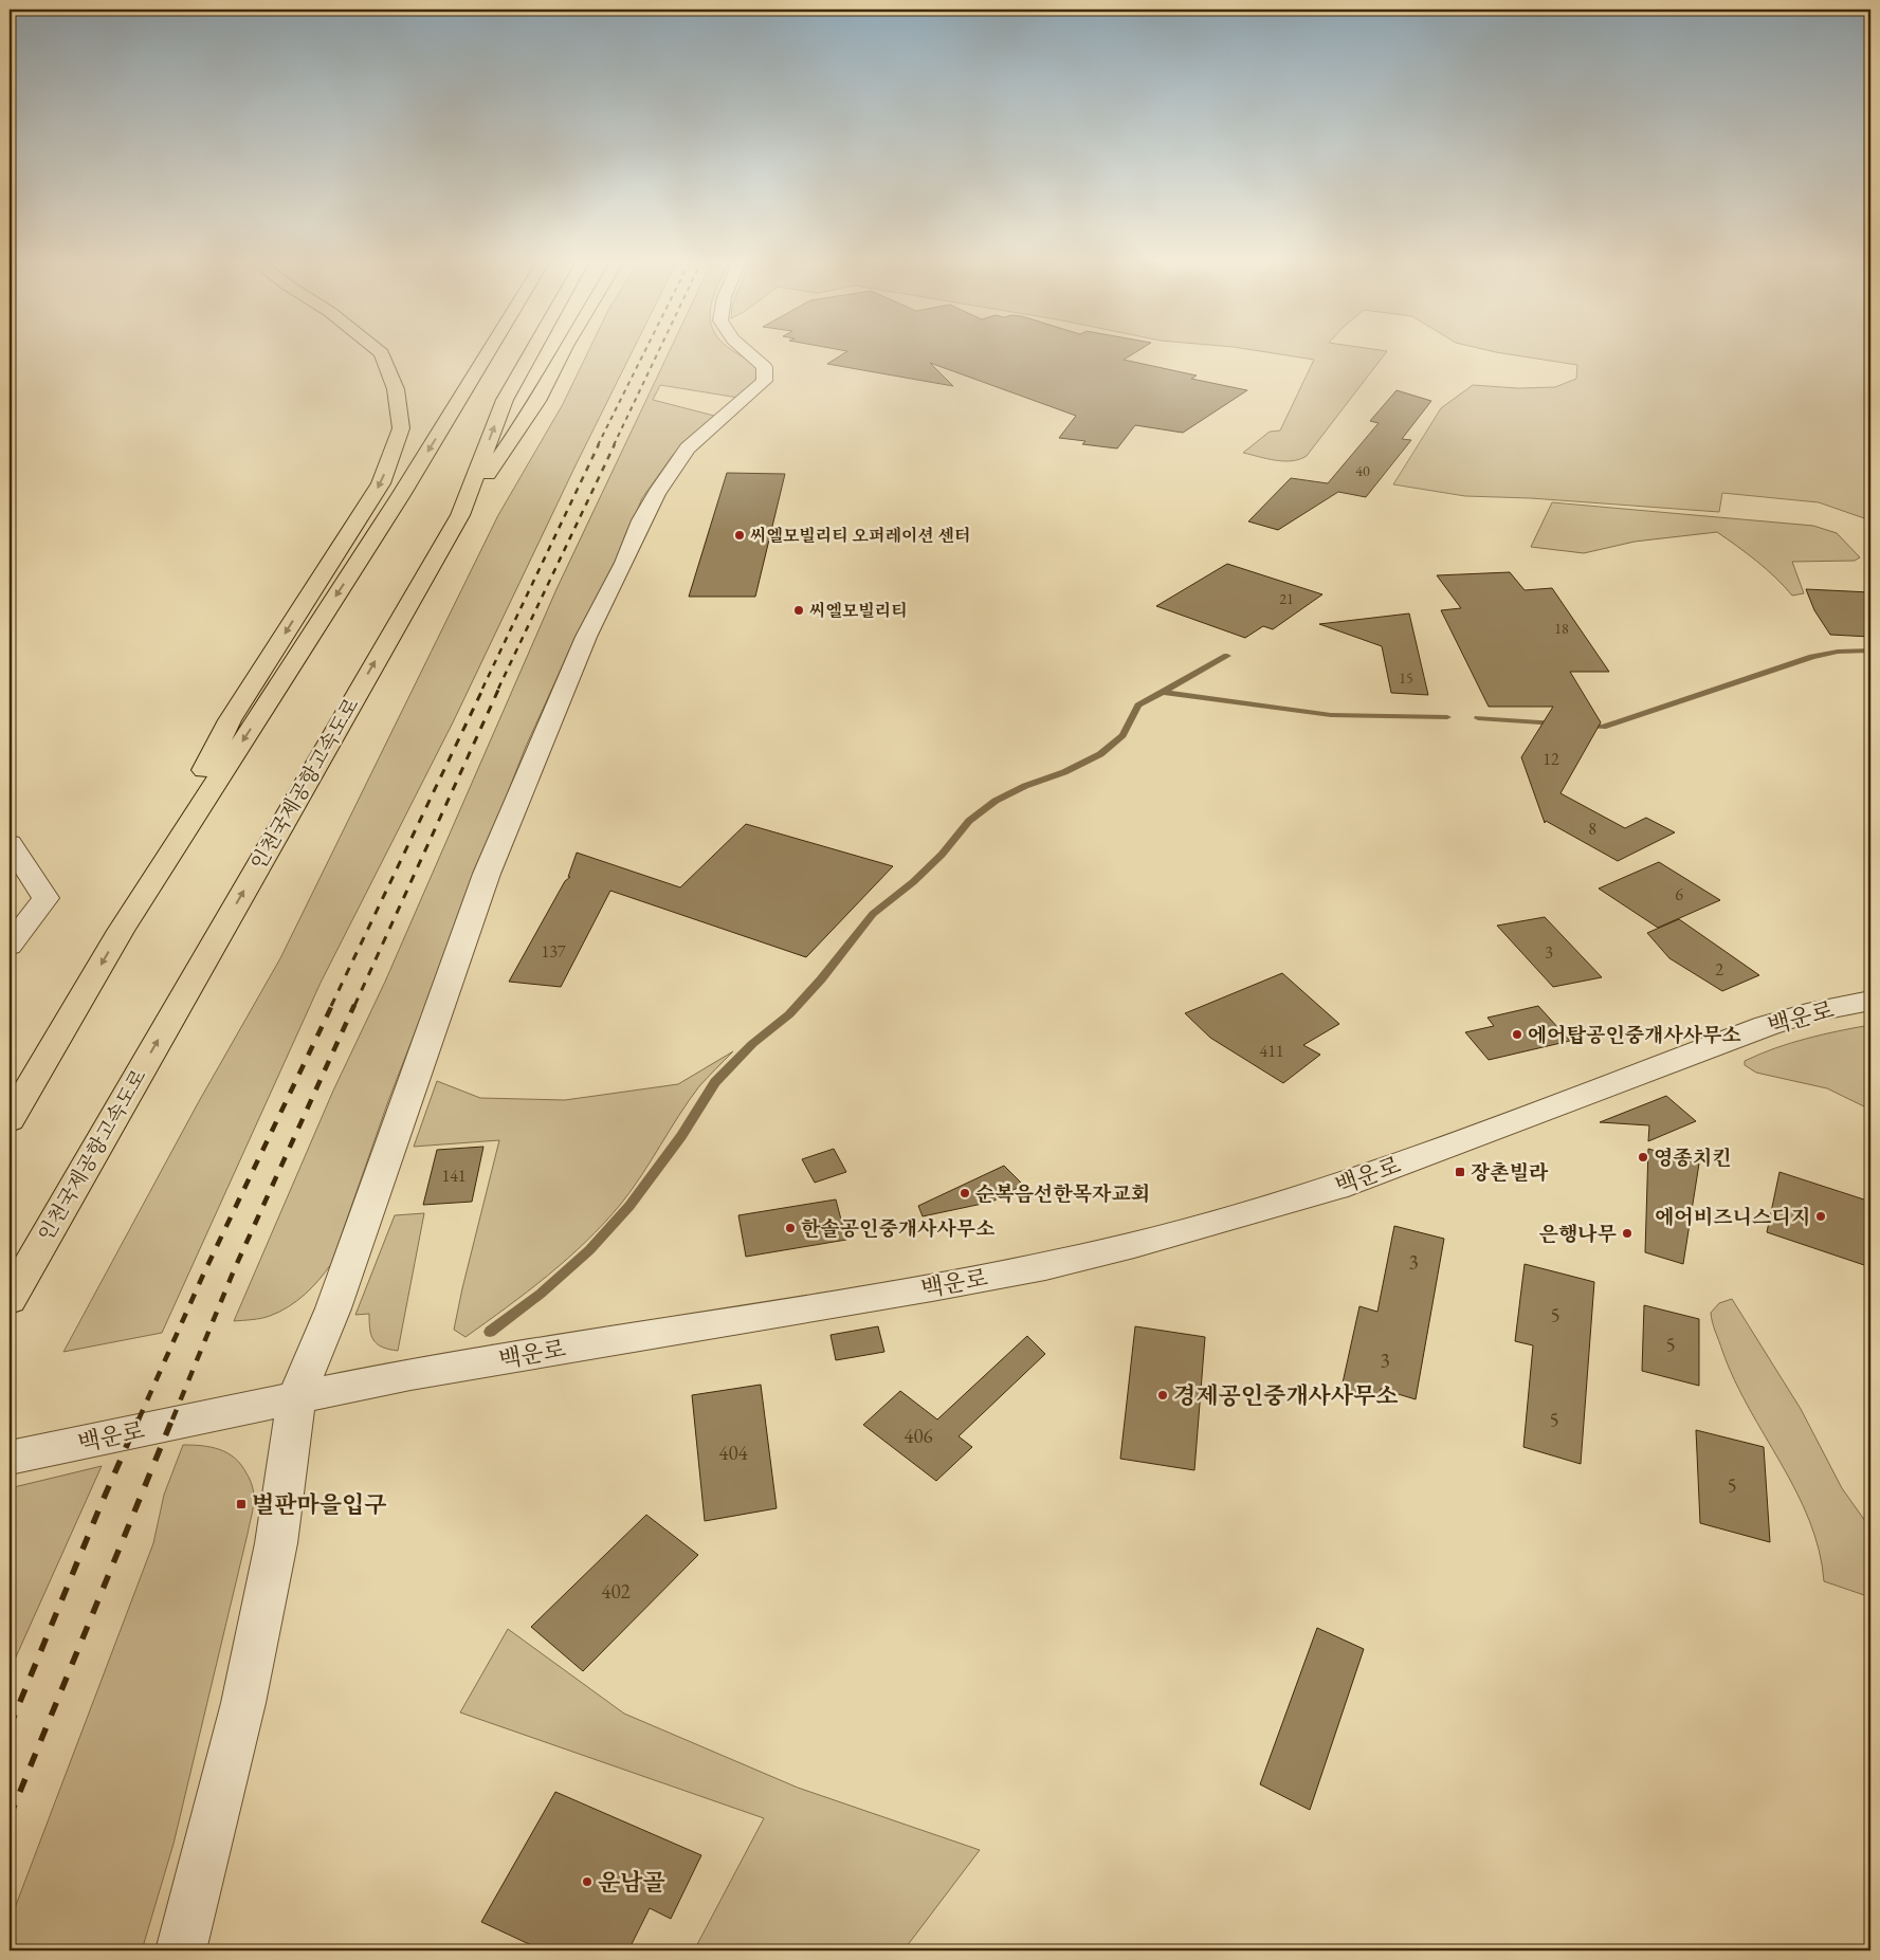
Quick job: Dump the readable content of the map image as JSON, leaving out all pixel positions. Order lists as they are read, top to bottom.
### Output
{
  "streets": {
    "highway": ["인천국제공항고속도로"],
    "street": ["백운로"]
  },
  "places": {
    "other": [
      "씨엘모빌리티 오퍼레이션 센터",
      "씨엘모빌리티",
      "에어탑공인중개사사무소",
      "영종치킨",
      "순복음선한목자교회",
      "에어비즈니스디지",
      "한솔공인중개사사무소",
      "은행나무",
      "경제공인중개사사무소",
      "운남골"
    ],
    "transit": ["장촌빌라", "벌판마을입구"]
  },
  "house_numbers": [
    "40",
    "21",
    "18",
    "15",
    "12",
    "8",
    "6",
    "137",
    "3",
    "2",
    "411",
    "141",
    "3",
    "5",
    "5",
    "3",
    "5",
    "406",
    "404",
    "5",
    "402"
  ]
}
